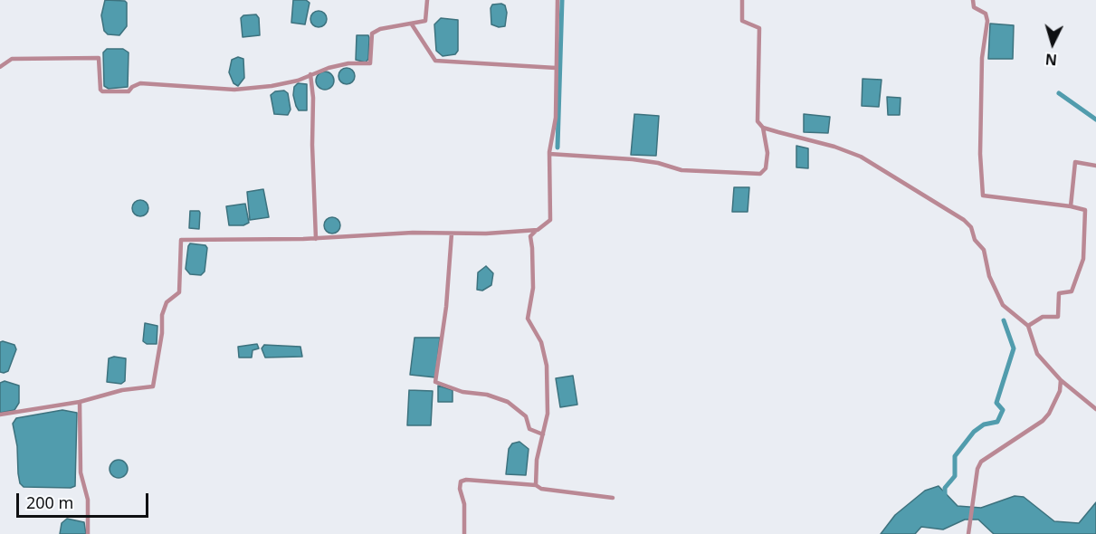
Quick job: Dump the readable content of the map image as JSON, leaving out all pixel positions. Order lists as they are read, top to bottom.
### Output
{
  "scale_bar": "200 m",
  "north": "bottom"
}
